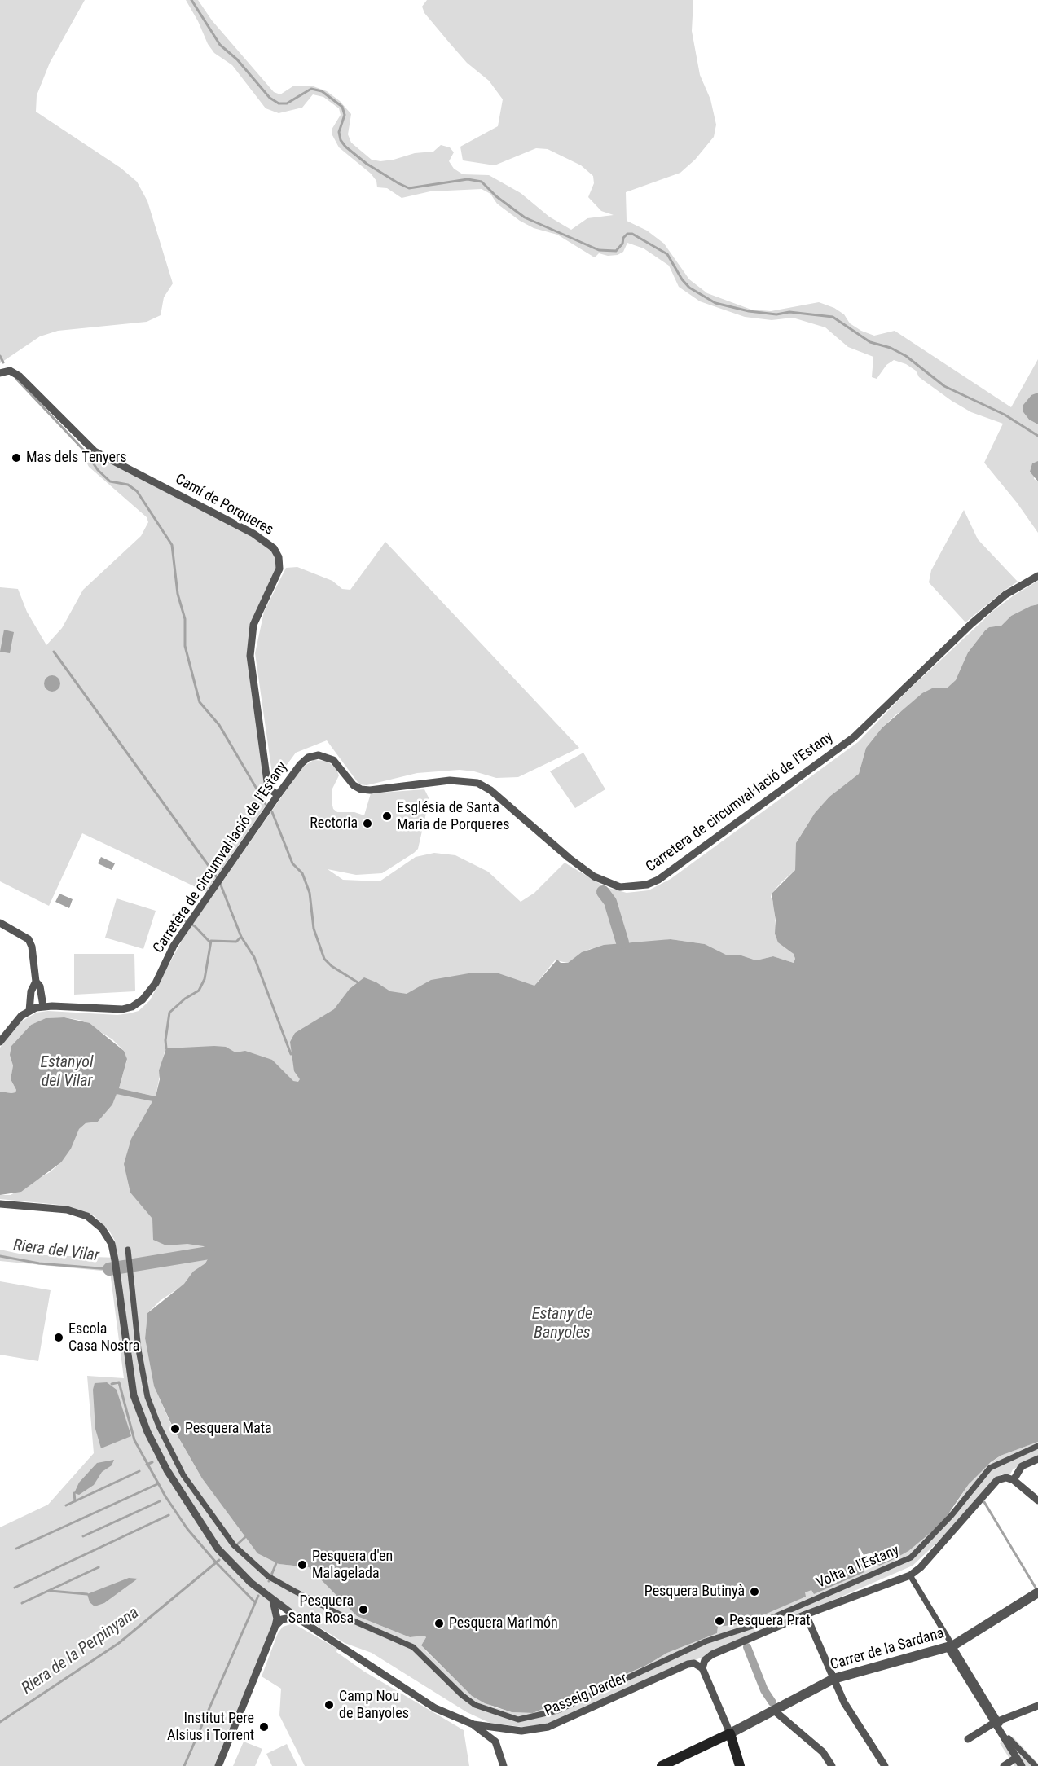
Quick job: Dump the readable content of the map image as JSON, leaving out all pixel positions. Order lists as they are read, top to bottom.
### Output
{
  "streets": {
    "main road": ["Carrer de la Sardana"],
    "street": [
      "Camí de Porqueres",
      "Carretera de circumval·lació de l'Estany",
      "Volta a l'Estany",
      "Passeig Darder"
    ]
  },
  "crossings": [
    ["Camí de Porqueres", "Carretera de circumval·lació de l'Estany"],
    ["Volta a l'Estany", "Passeig Darder"]
  ],
  "water": [
    "Estanyol del Vilar",
    "Riera del Vilar",
    "Estany de Banyoles",
    "Riera de la Perpinyana"
  ],
  "places": [
    "Mas dels Tenyers",
    "Església de Santa Maria de Porqueres",
    "Rectoria",
    "Escola Casa Nostra",
    "Pesquera Mata",
    "Pesquera d'en Malagelada",
    "Pesquera Butinyà",
    "Pesquera Santa Rosa",
    "Pesquera Prat",
    "Pesquera Marimón",
    "Camp Nou de Banyoles",
    "Institut Pere Alsius i Torrent"
  ]
}
